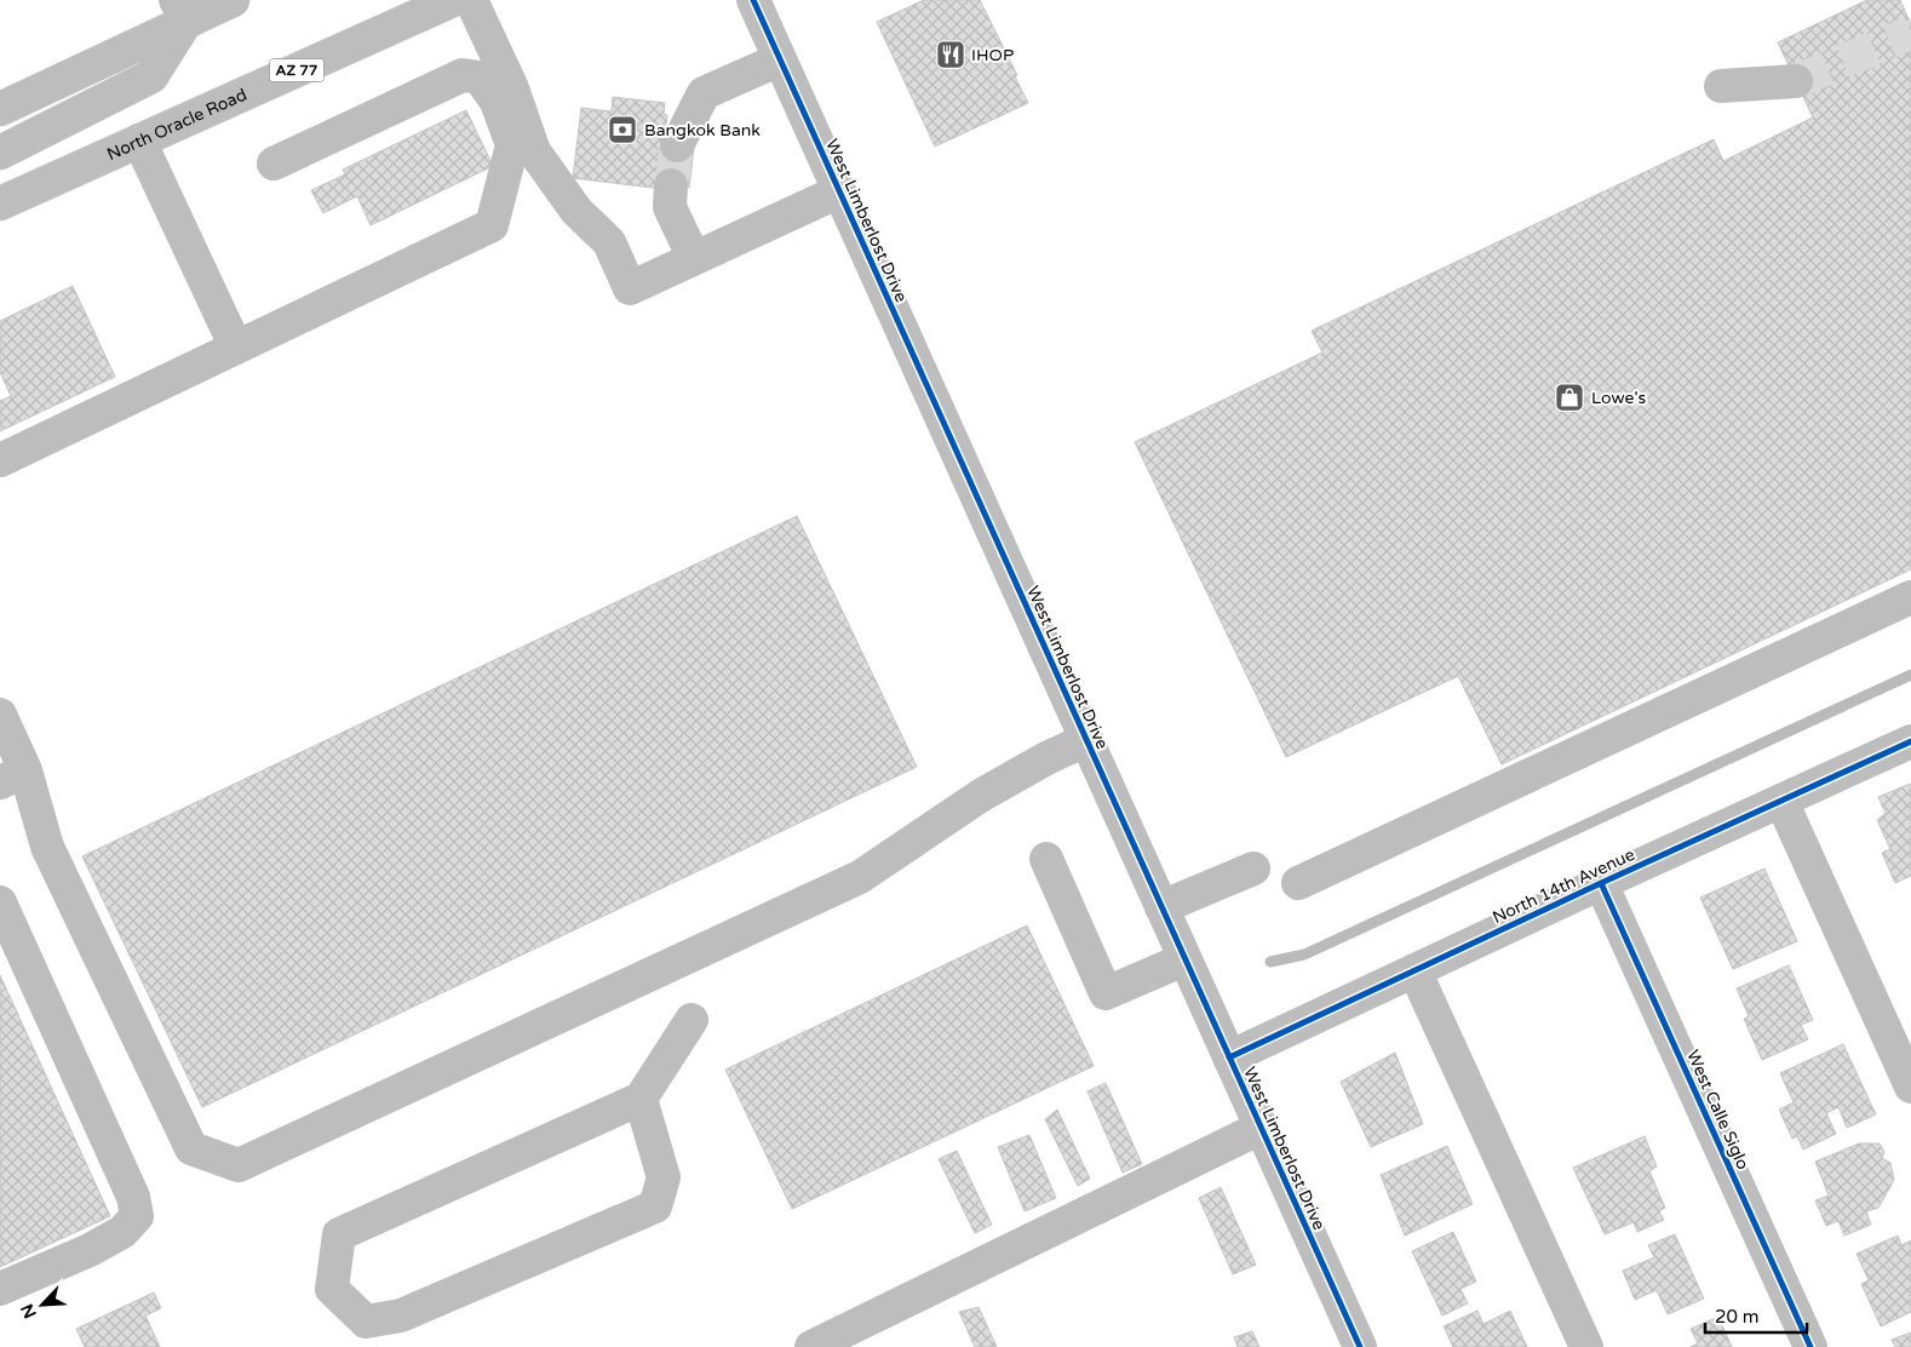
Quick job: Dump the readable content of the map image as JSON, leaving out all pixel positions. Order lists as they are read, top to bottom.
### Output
{
  "streets": {
    "main road": [
      "AZ 77",
      "North Oracle Road",
      "West Limberlost Drive",
      "North 14th Avenue",
      "West Calle Siglo"
    ]
  },
  "crossings": [
    ["West Limberlost Drive", "North 14th Avenue"],
    ["North 14th Avenue", "West Calle Siglo"]
  ],
  "places": {
    "restaurant": ["IHOP"],
    "bank": ["Bangkok Bank"],
    "shop": ["Lowe's"]
  },
  "scale_bar": "20 m",
  "north": "bottom left"
}
